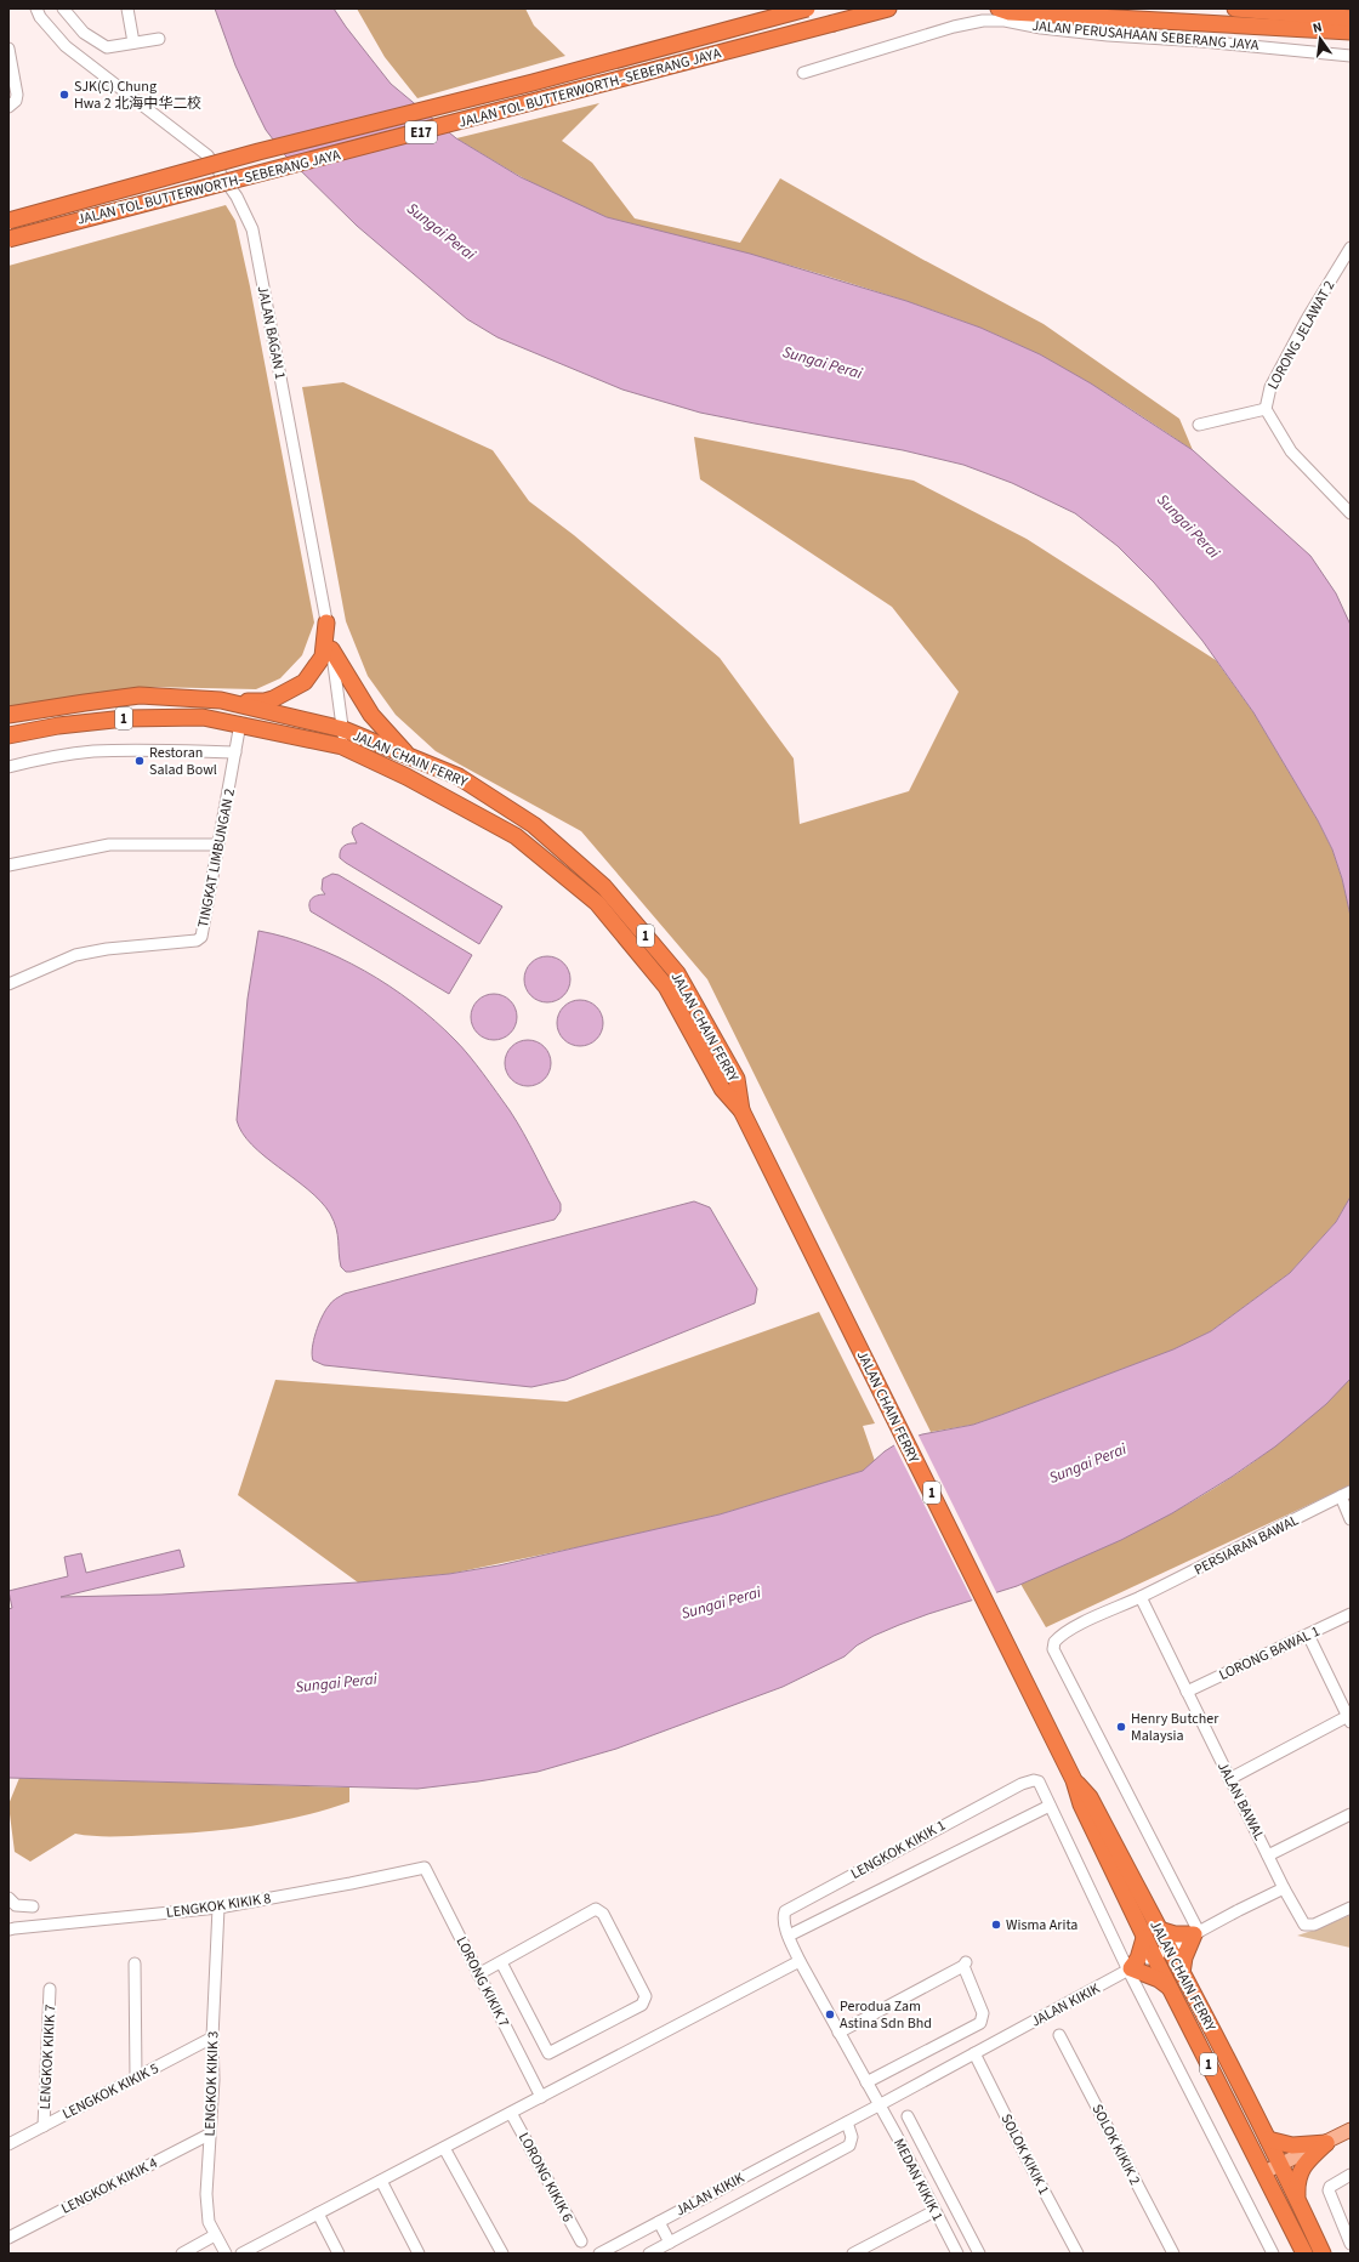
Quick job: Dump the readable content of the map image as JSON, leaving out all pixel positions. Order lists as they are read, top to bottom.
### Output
{
  "streets": {
    "highway": [
      "JALAN TOL BUTTERWORTH–SEBERANG JAYA",
      "E17",
      "1",
      "JALAN CHAIN FERRY"
    ],
    "street": [
      "JALAN PERUSAHAAN SEBERANG JAYA",
      "JALAN BAGAN 1",
      "LORONG JELAWAT 2",
      "TINGKAT LIMBUNGAN 2",
      "PERSIARAN BAWAL",
      "LORONG BAWAL 1",
      "JALAN BAWAL",
      "LENGKOK KIKIK 1",
      "LENGKOK KIKIK 8",
      "LORONG KIKIK 7",
      "JALAN KIKIK",
      "LENGKOK KIKIK 7",
      "LENGKOK KIKIK 3",
      "LENGKOK KIKIK 5",
      "SOLOK KIKIK 2",
      "SOLOK KIKIK 1",
      "LORONG KIKIK 6",
      "MEDAN KIKIK 1",
      "LENGKOK KIKIK 4"
    ]
  },
  "crossings": [
    ["JALAN BAGAN 1", "JALAN CHAIN FERRY"],
    ["JALAN CHAIN FERRY", "TINGKAT LIMBUNGAN 2"],
    ["JALAN CHAIN FERRY", "JALAN KIKIK"],
    ["PERSIARAN BAWAL", "JALAN BAWAL"],
    ["LORONG BAWAL 1", "JALAN BAWAL"],
    ["JALAN BAWAL", "JALAN KIKIK"],
    ["LENGKOK KIKIK 1", "JALAN KIKIK"],
    ["LENGKOK KIKIK 1", "MEDAN KIKIK 1"],
    ["LENGKOK KIKIK 8", "LORONG KIKIK 7"],
    ["LENGKOK KIKIK 8", "LENGKOK KIKIK 3"],
    ["JALAN KIKIK", "SOLOK KIKIK 1"],
    ["JALAN KIKIK", "MEDAN KIKIK 1"],
    ["LENGKOK KIKIK 7", "LENGKOK KIKIK 5"],
    ["LENGKOK KIKIK 3", "LENGKOK KIKIK 5"],
    ["LENGKOK KIKIK 3", "LENGKOK KIKIK 4"]
  ],
  "water": ["Sungai Perai"],
  "places": [
    "SJK(C) Chung Hwa 2 北海中华二校",
    "Restoran Salad Bowl",
    "Henry Butcher Malaysia",
    "Wisma Arita",
    "Perodua Zam Astina Sdn Bhd"
  ],
  "north": "top"
}
